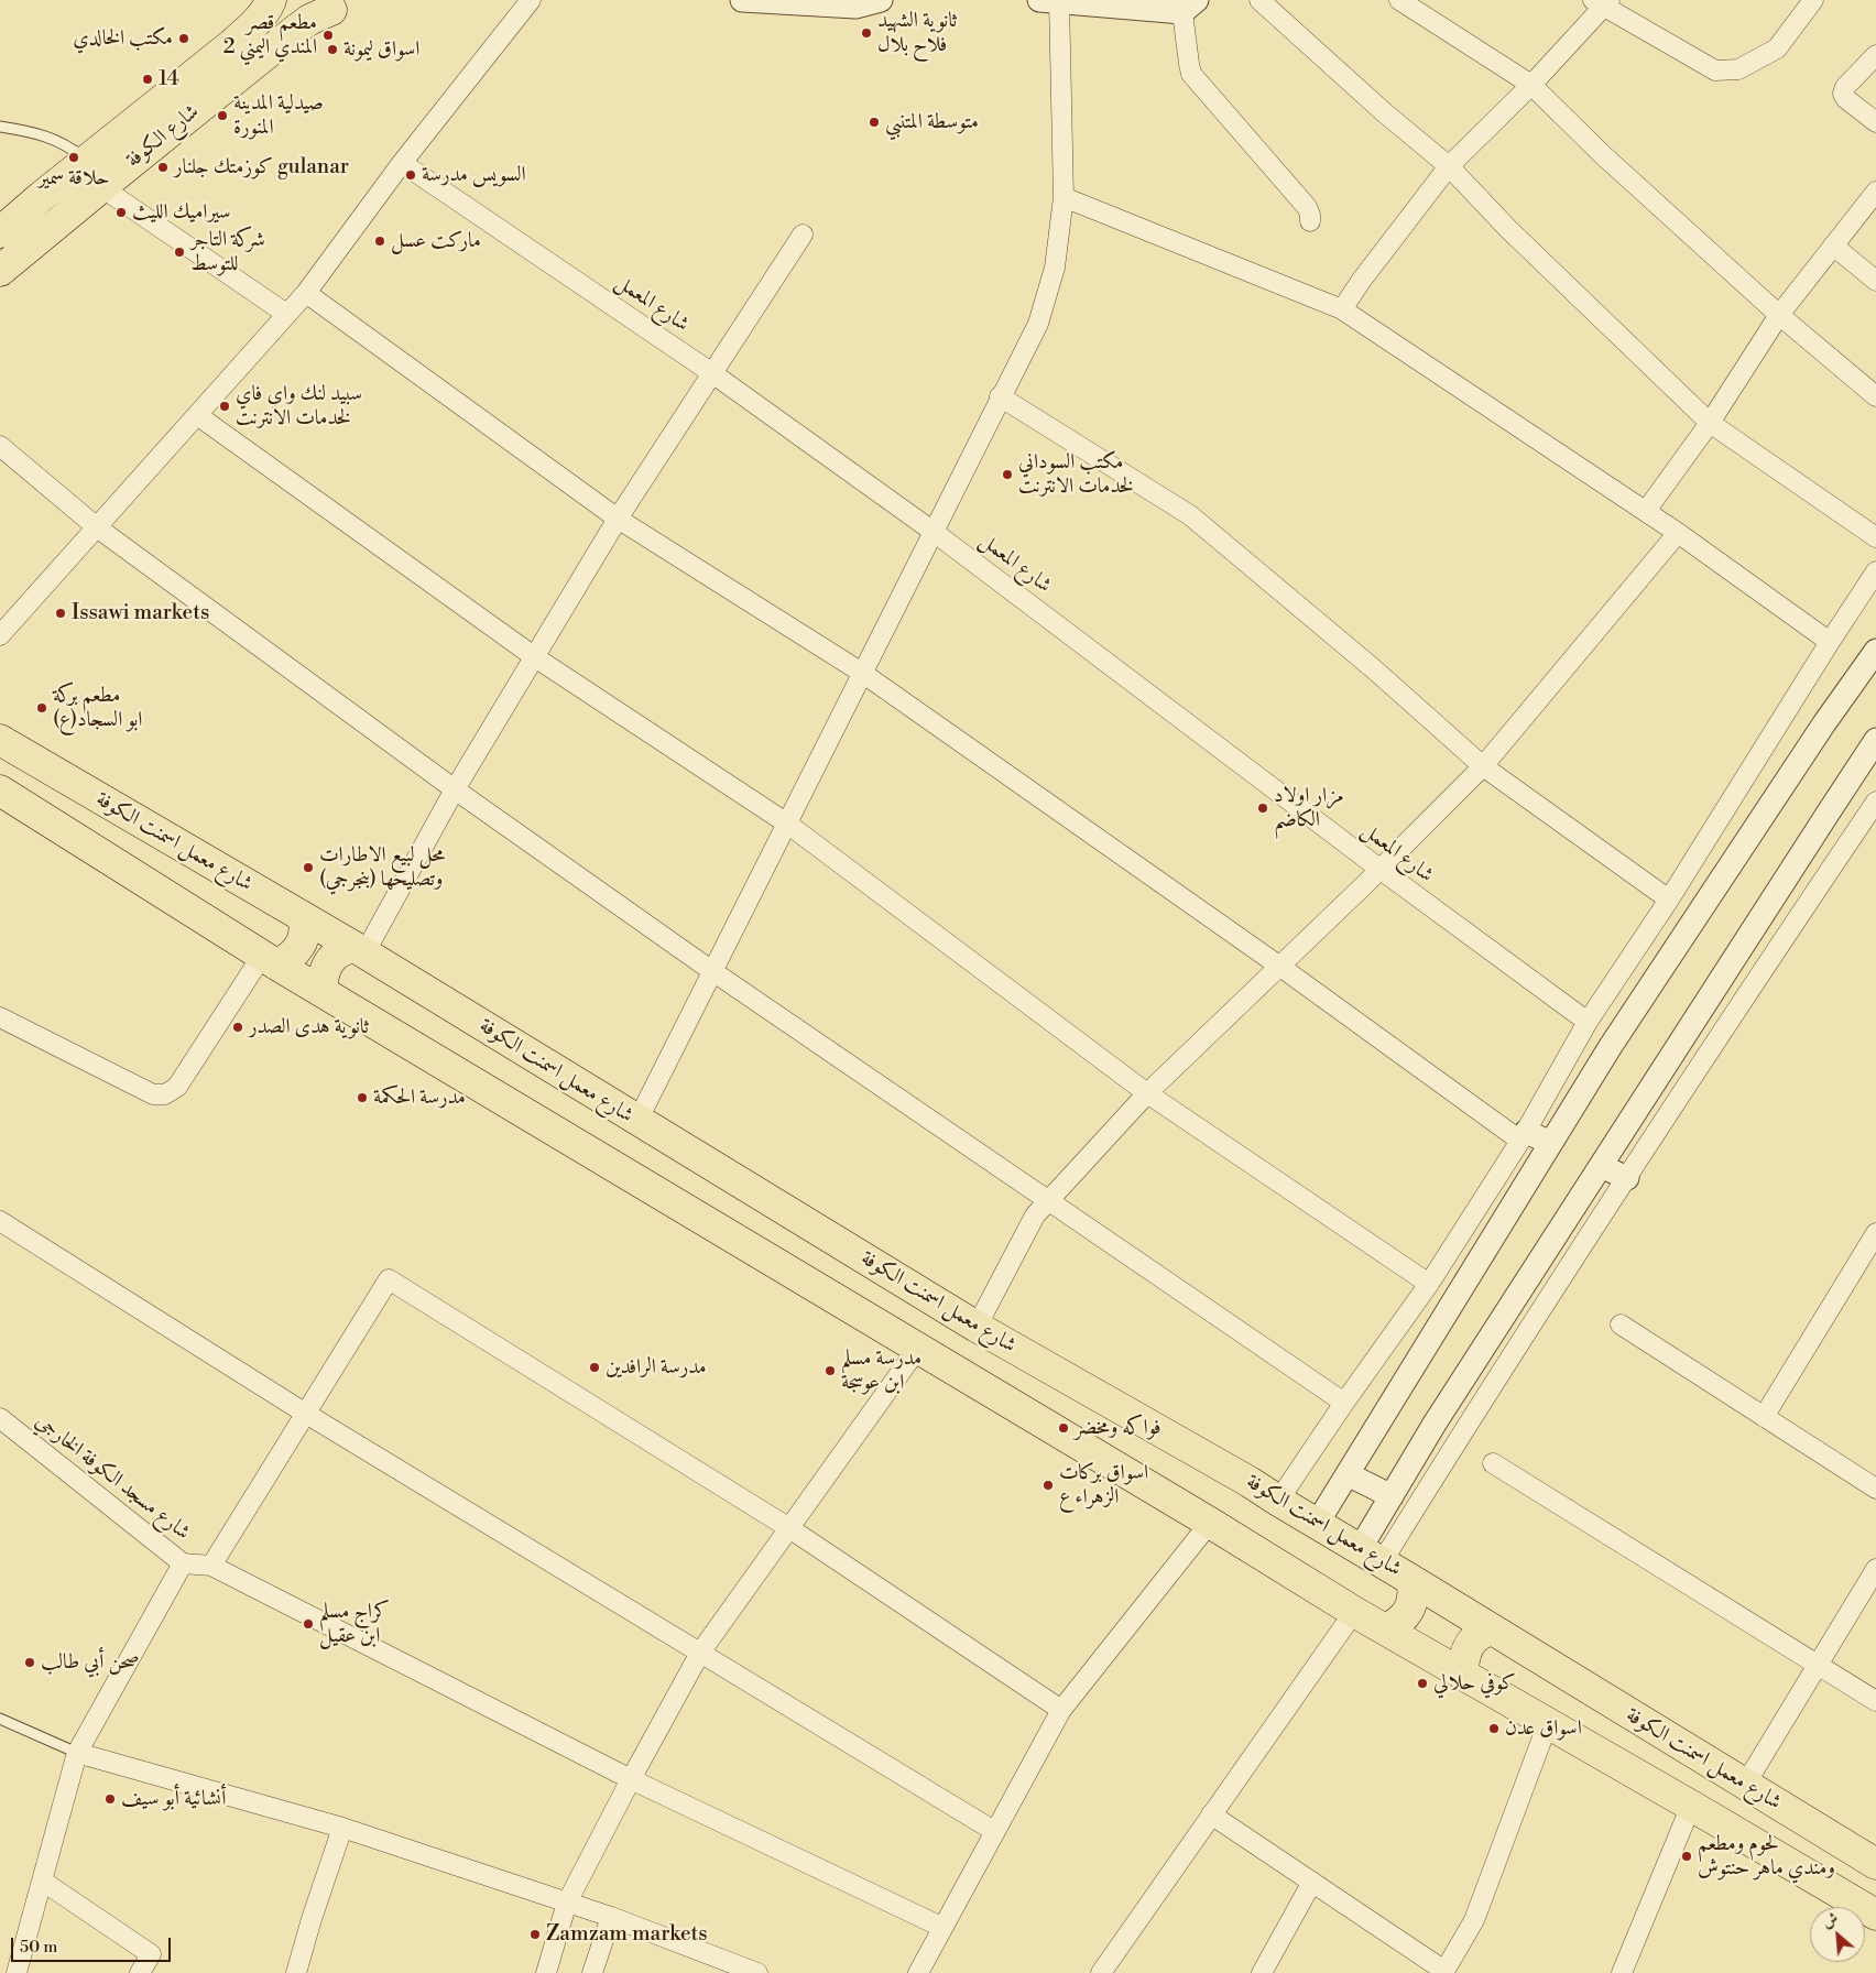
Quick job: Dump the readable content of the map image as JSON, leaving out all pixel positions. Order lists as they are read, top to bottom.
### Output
{
  "streets": {
    "main road": ["شارع الكوفة", "شارع معمل اسمنت الكوفة"],
    "street": ["شارع المعمل", "شارع مسجد الكوفة الخارجي"]
  },
  "places": [
    "ثانوية الشهيد فلاح بلال",
    "مطعم قصر المندي اليمني 2",
    "مكتب الخالدي",
    "اسواق ليمونة",
    "14",
    "صيدلية المدينة المنورة",
    "متوسطة المتنبي",
    "حلاقة سمير",
    "كوزمتك جلنار gulanar",
    "السويس مدرسة",
    "سيراميك الليث",
    "ماركت عسل",
    "شركة التاجر للتوسط",
    "سبيد لنك واي فاي لخدمات الانترنت",
    "مكتب السوداني لخدمات الانترنت",
    "Issawi markets",
    "مطعم بركة ابو السجاد(ع)",
    "مزار اولاد الكاضم",
    "محل لبيع الاطارات وتصليحها (بنجرجي)",
    "ثانوية هدى الصدر",
    "مدرسة الحكمة",
    "مدرسة الرافدين",
    "مدرسة مسلم ابن عوسجة",
    "فواكه ومخضر",
    "اسواق بركات الزهراء ع",
    "كراج مسلم ابن عقيل",
    "صحن أبي طالب",
    "كوفي حلالي",
    "اسواق عدن",
    "أنشائية أبو سيف",
    "لحوم ومطعم ومندي ماهر حنتوش",
    "Zamzam markets"
  ],
  "scale_bar": "50 m",
  "north": "top left"
}
